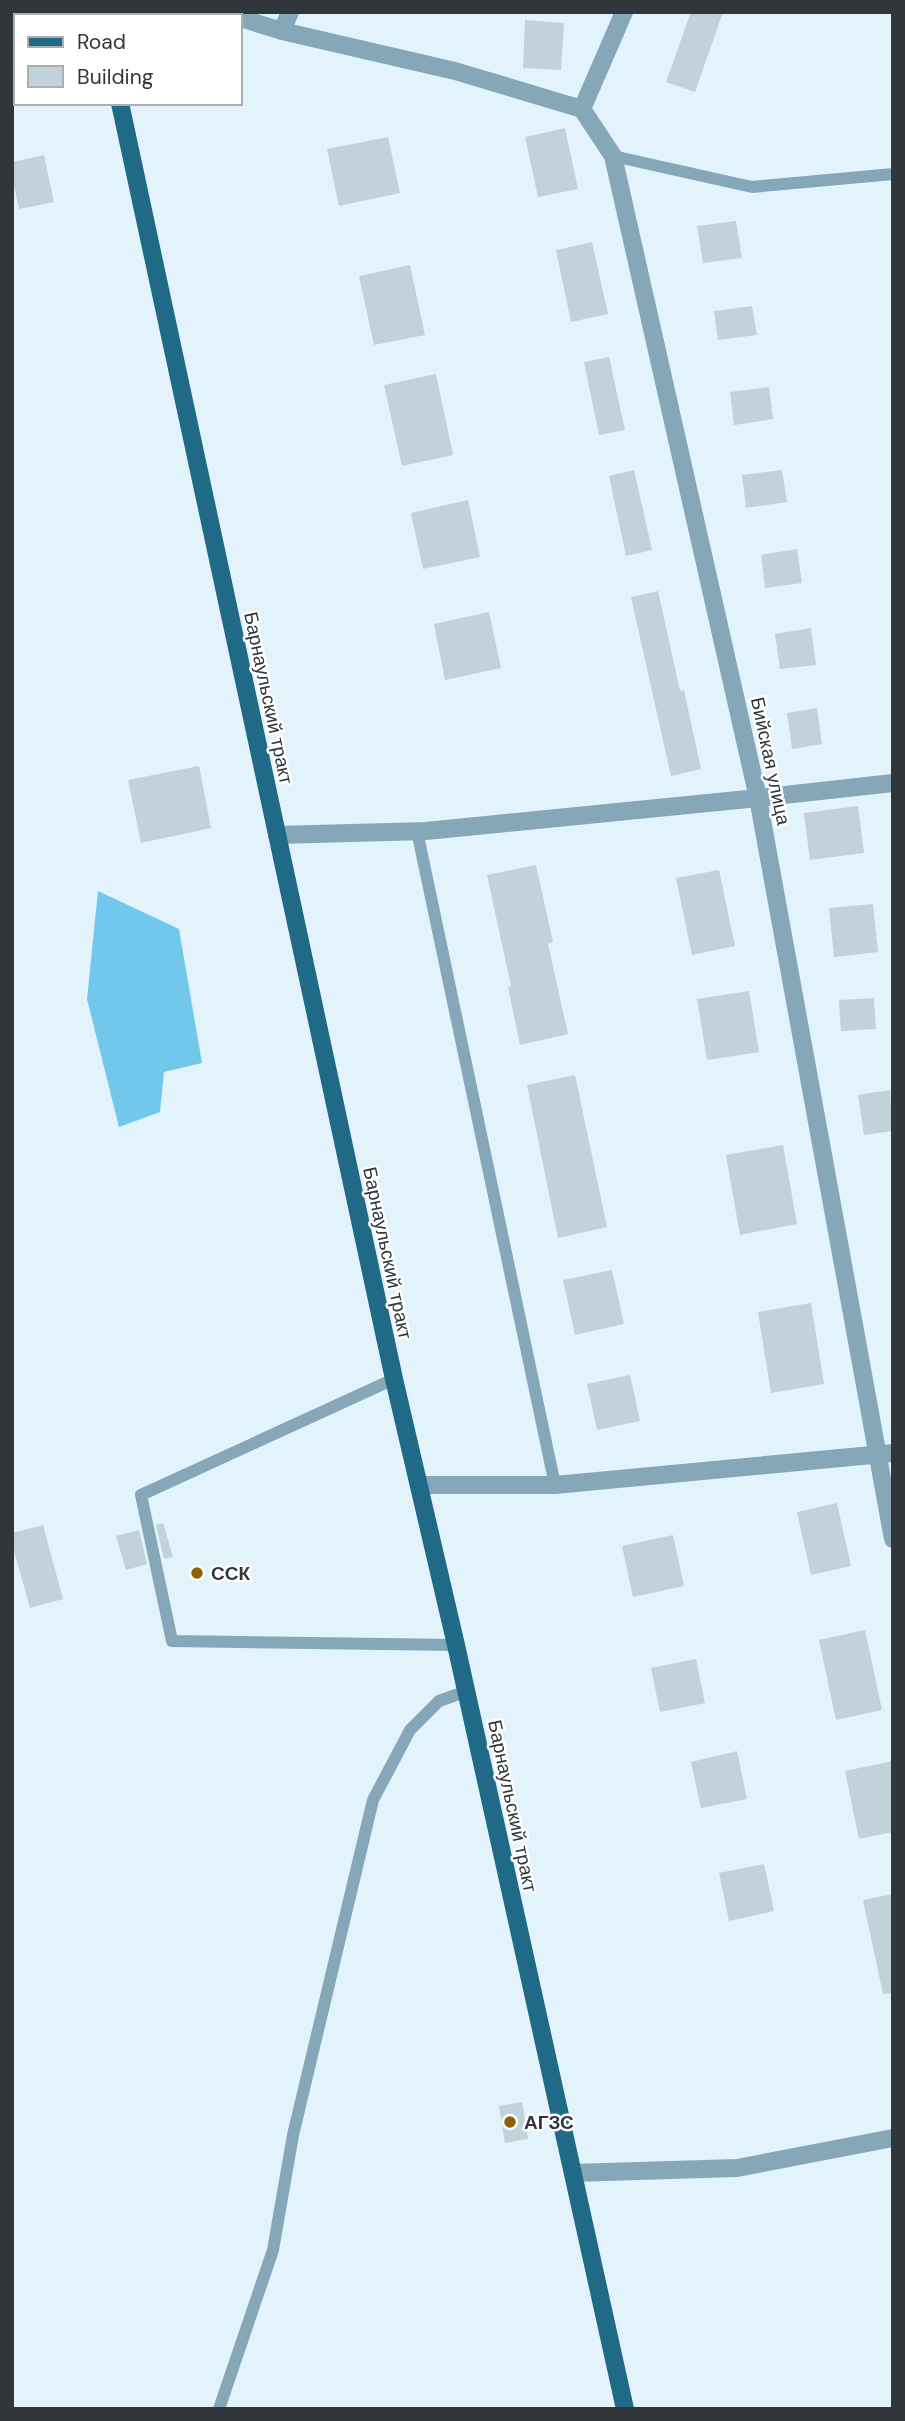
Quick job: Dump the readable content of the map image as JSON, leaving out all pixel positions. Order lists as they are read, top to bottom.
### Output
{
  "streets": {
    "main road": ["Барнаульский тракт"],
    "street": ["Бийская улица"]
  },
  "places": ["ССК", "АГЗС"],
  "legend": ["Road", "Building"]
}
